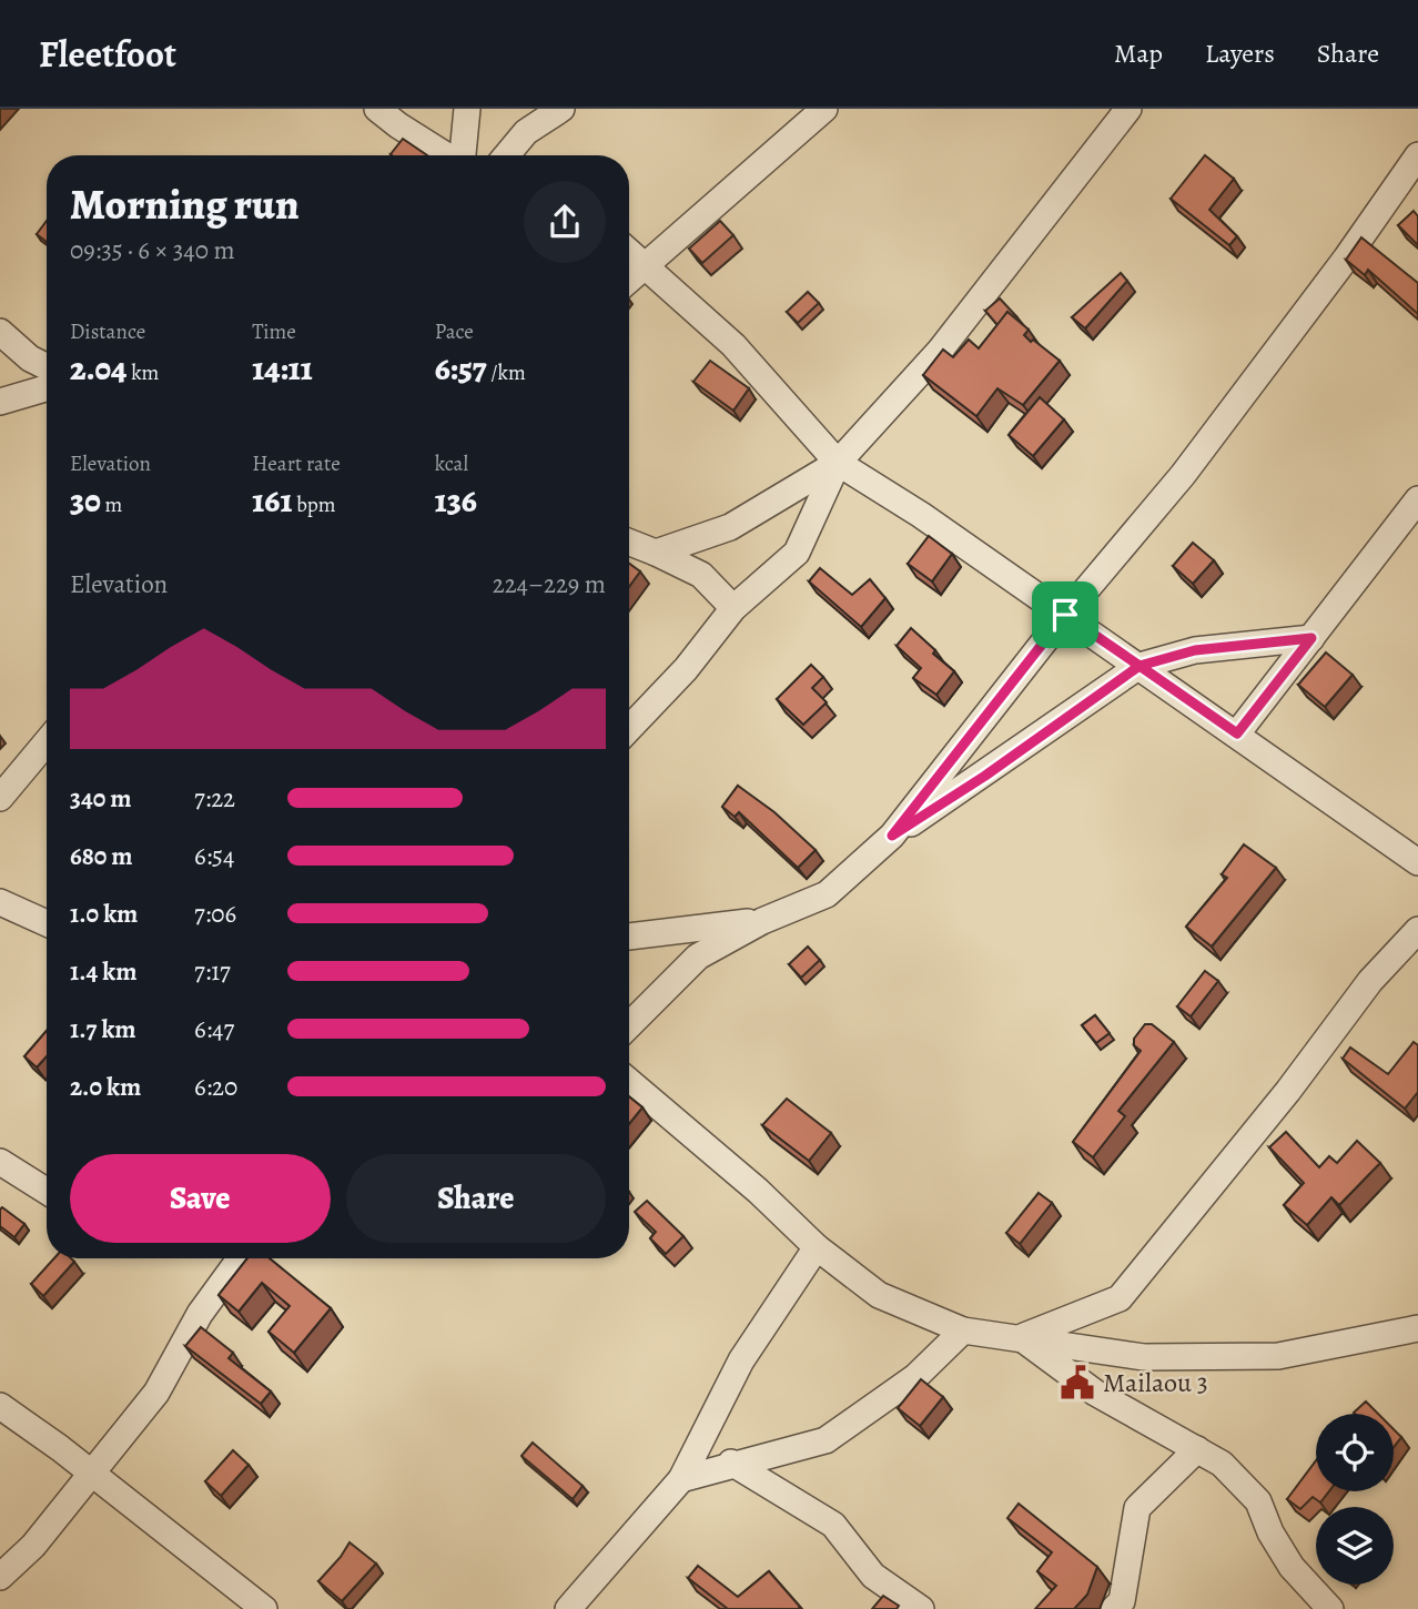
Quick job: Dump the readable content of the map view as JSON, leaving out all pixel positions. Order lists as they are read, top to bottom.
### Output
{
  "places": {
    "public building": ["Mailaou 3"]
  },
  "page": {
    "header": "Fleetfoot",
    "nav": ["Map", "Layers", "Share"],
    "heading": ["Morning run", "09:35 · 6 × 340 m"],
    "stats": [
      ["Distance", "2.04 km"],
      ["Time", "14:11"],
      ["Pace", "6:57 /km"],
      ["Elevation", "30 m"],
      ["Heart rate", "161 bpm"],
      ["kcal", "136"]
    ],
    "chart": ["Elevation", "224–229 m"],
    "list": [
      {
        "name": "340 m",
        "note": "7:22"
      },
      {
        "name": "680 m",
        "note": "6:54"
      },
      {
        "name": "1.0 km",
        "note": "7:06"
      },
      {
        "name": "1.4 km",
        "note": "7:17"
      },
      {
        "name": "1.7 km",
        "note": "6:47"
      },
      {
        "name": "2.0 km",
        "note": "6:20"
      }
    ],
    "buttons": ["Save", "Share"]
  }
}
